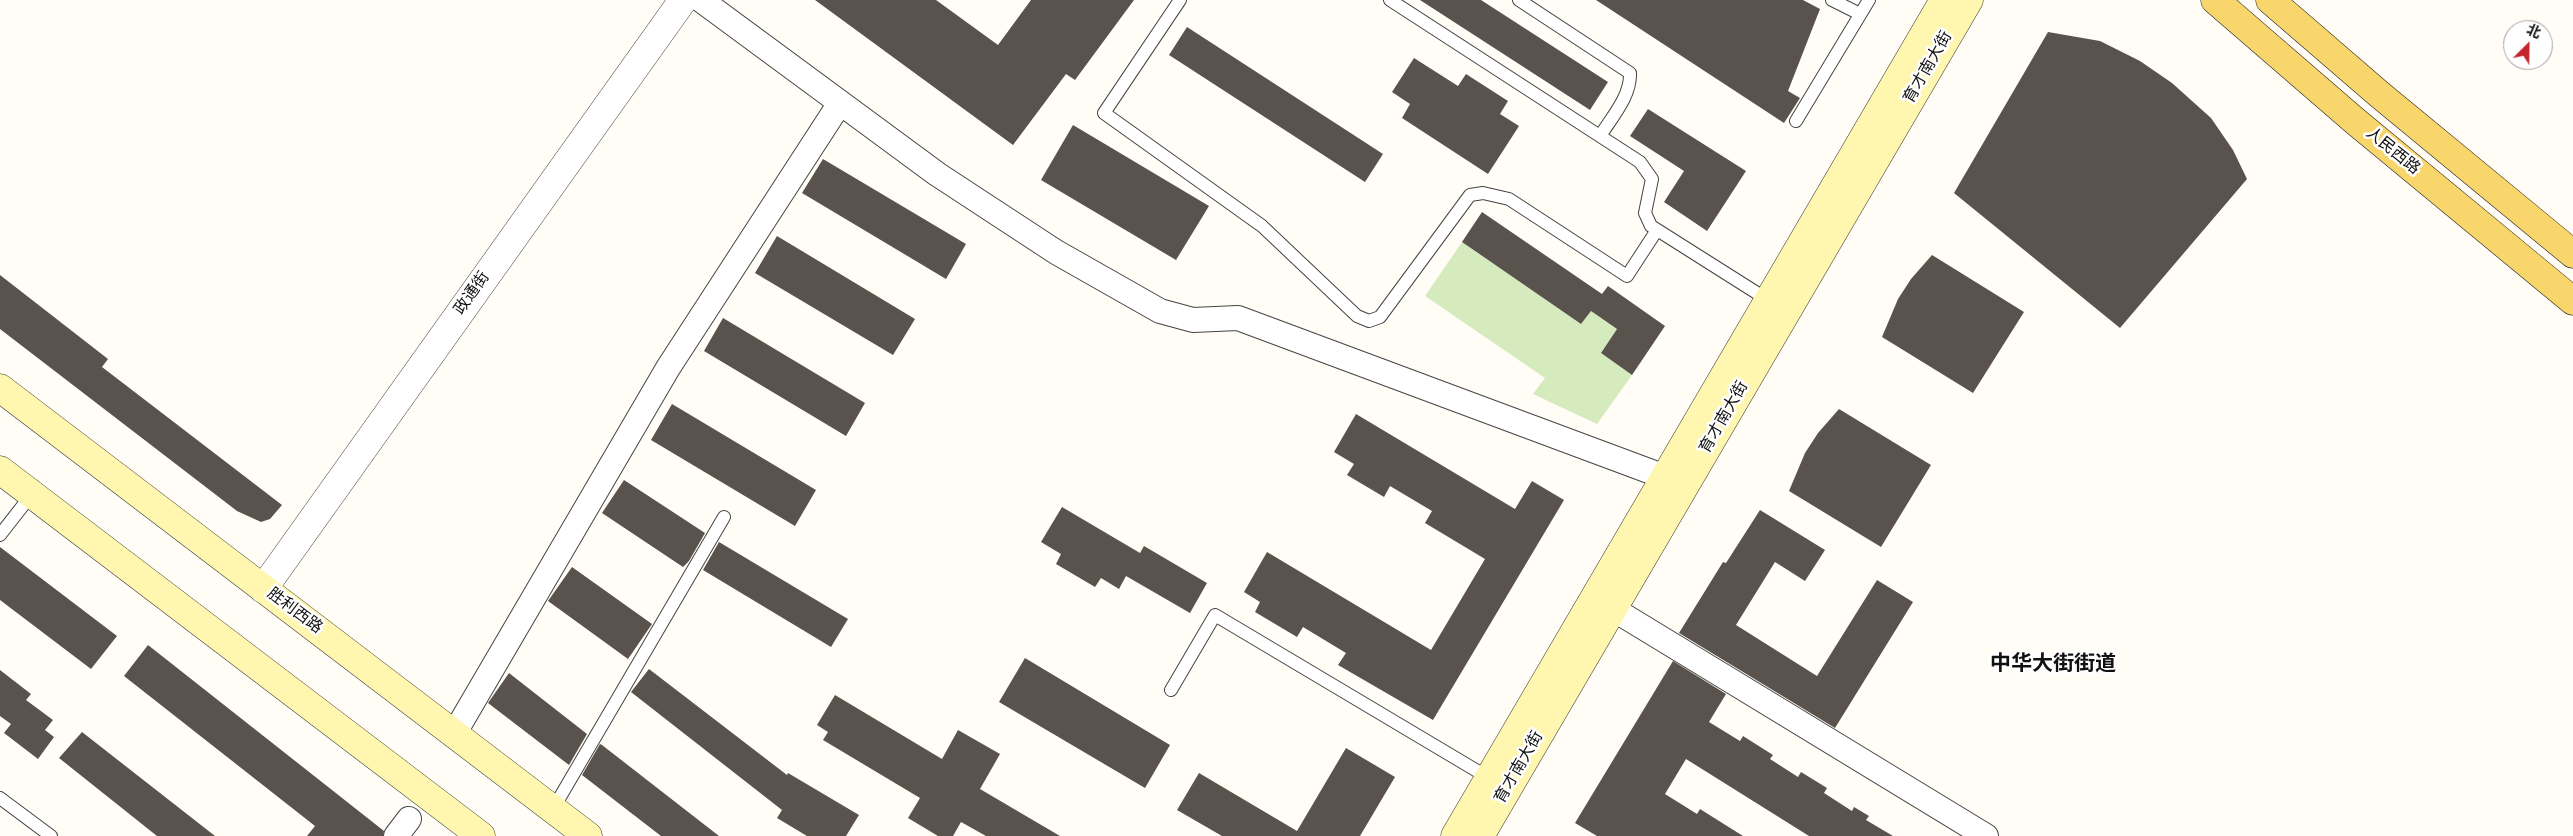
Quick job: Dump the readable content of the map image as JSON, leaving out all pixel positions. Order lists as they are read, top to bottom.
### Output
{
  "streets": {
    "main road": ["育才南大街", "人民西路", "胜利西路"],
    "street": ["政通街"]
  },
  "crossings": [
    ["政通街", "胜利西路"]
  ],
  "districts": ["中华大街街道"],
  "north": "top right"
}
